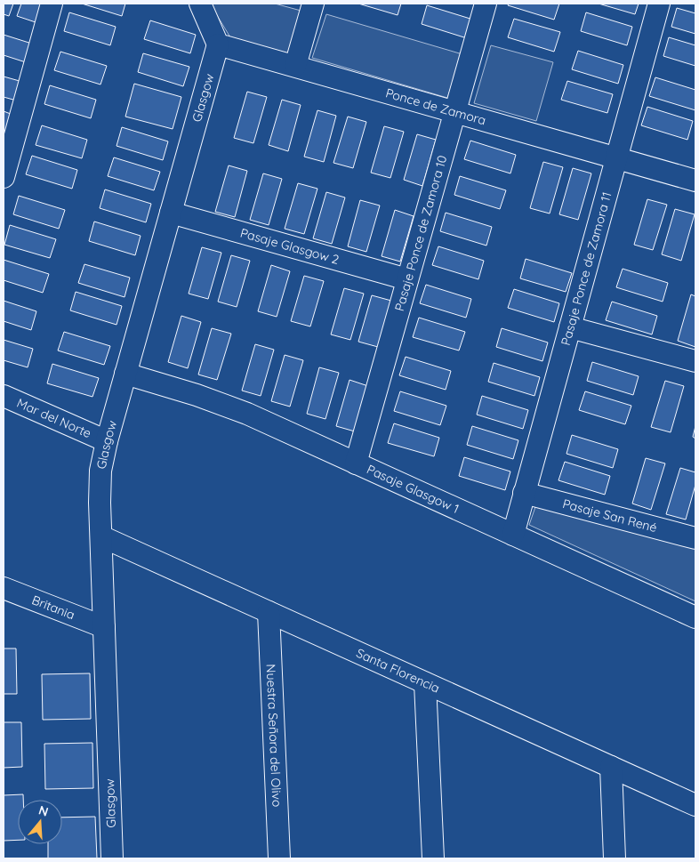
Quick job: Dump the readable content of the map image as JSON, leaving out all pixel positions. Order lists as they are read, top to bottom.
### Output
{
  "streets": {
    "street": [
      "Glasgow",
      "Ponce de Zamora",
      "Pasaje Ponce de Zamora 10",
      "Pasaje Glasgow 2",
      "Pasaje Ponce de Zamora 11",
      "Mar del Norte",
      "Pasaje Glasgow 1",
      "Pasaje San René",
      "Britania",
      "Santa Florencia",
      "Nuestra Señora del Olivo"
    ]
  },
  "crossings": [
    ["Glasgow", "Ponce de Zamora"],
    ["Glasgow", "Pasaje Glasgow 2"],
    ["Glasgow", "Mar del Norte"],
    ["Glasgow", "Pasaje Glasgow 1"],
    ["Glasgow", "Britania"],
    ["Glasgow", "Santa Florencia"],
    ["Ponce de Zamora", "Pasaje Ponce de Zamora 10"],
    ["Ponce de Zamora", "Pasaje Ponce de Zamora 11"],
    ["Pasaje Ponce de Zamora 10", "Pasaje Glasgow 2"],
    ["Pasaje Ponce de Zamora 10", "Pasaje Glasgow 1"],
    ["Pasaje Ponce de Zamora 11", "Pasaje Glasgow 1"],
    ["Pasaje Ponce de Zamora 11", "Pasaje San René"],
    ["Santa Florencia", "Nuestra Señora del Olivo"]
  ],
  "north": "top"
}
